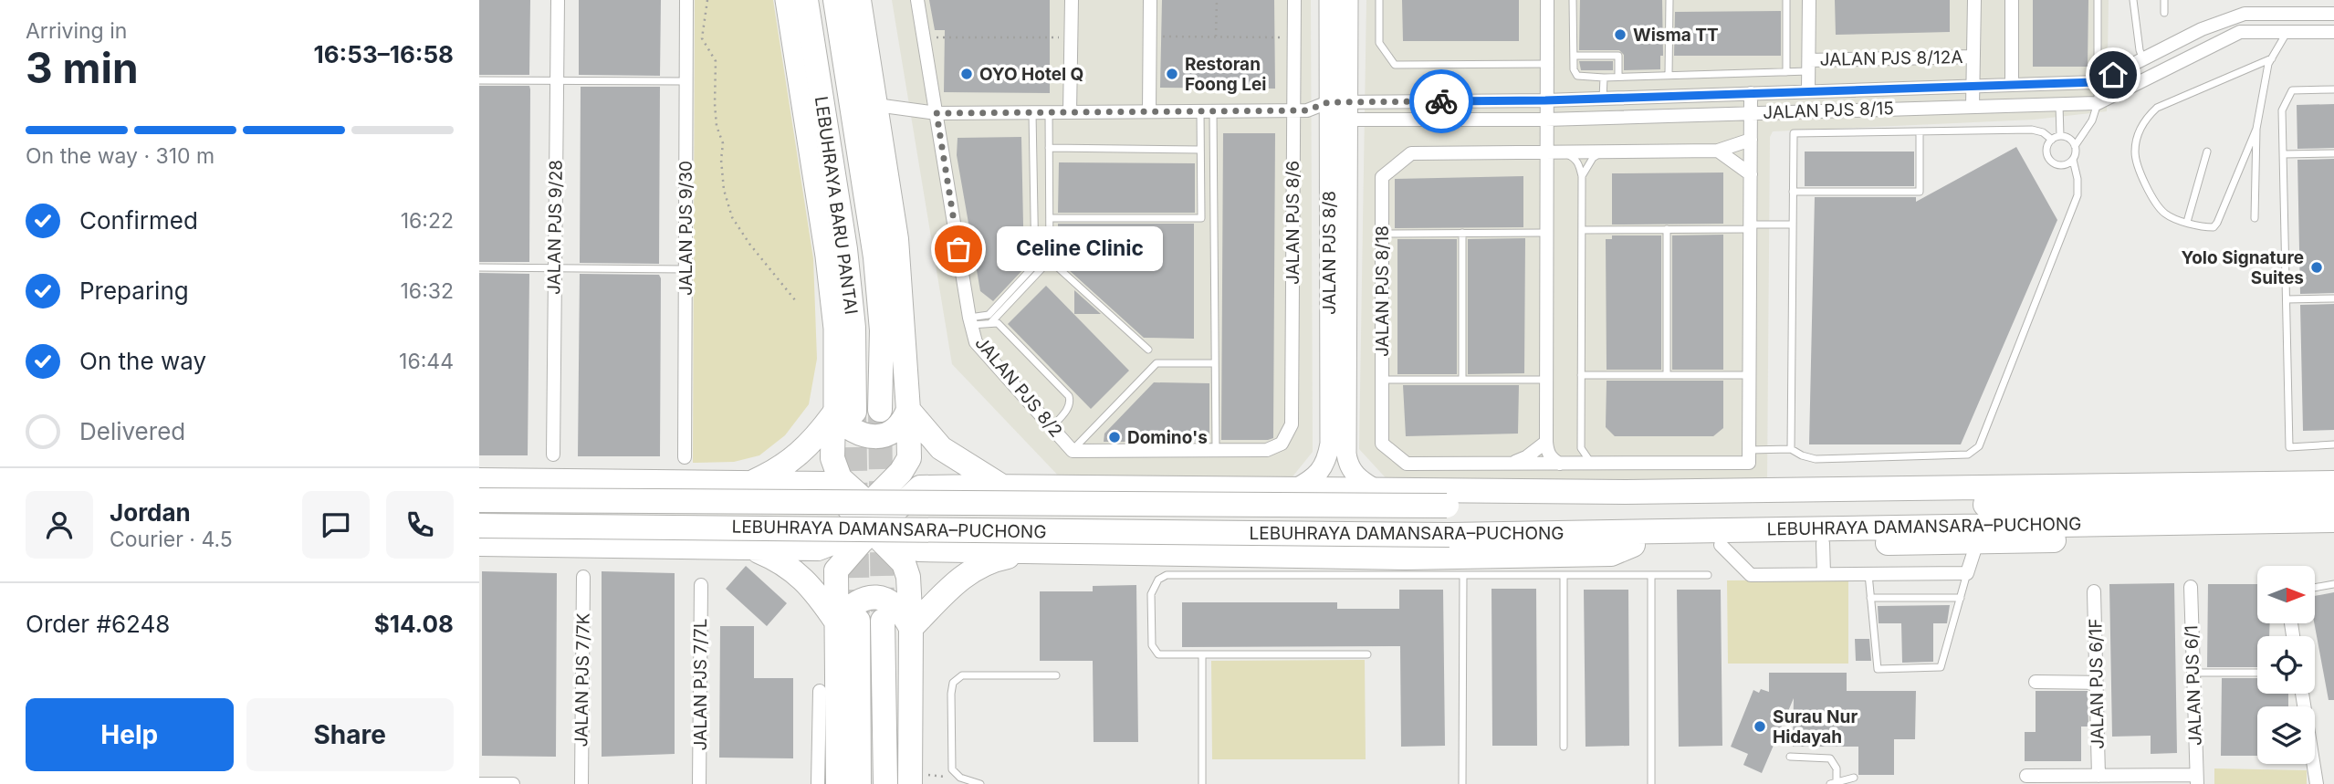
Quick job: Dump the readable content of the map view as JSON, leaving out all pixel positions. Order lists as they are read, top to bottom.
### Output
{
  "streets": {
    "highway": ["LEBUHRAYA BARU PANTAI", "LEBUHRAYA DAMANSARA–PUCHONG"],
    "street": [
      "JALAN PJS 8/12A",
      "JALAN PJS 8/15",
      "JALAN PJS 8/6",
      "JALAN PJS 9/28",
      "JALAN PJS 9/30",
      "JALAN PJS 8/8",
      "JALAN PJS 8/18",
      "JALAN PJS 8/2",
      "JALAN PJS 7/7K",
      "JALAN PJS 6/1F",
      "JALAN PJS 7/7L",
      "JALAN PJS 6/1"
    ]
  },
  "crossings": [
    ["JALAN PJS 8/12A", "JALAN PJS 8/15"],
    ["JALAN PJS 8/15", "JALAN PJS 8/6"],
    ["JALAN PJS 8/15", "JALAN PJS 8/8"],
    ["JALAN PJS 8/15", "JALAN PJS 8/2"],
    ["JALAN PJS 8/6", "JALAN PJS 8/2"]
  ],
  "places": [
    "Wisma TT",
    "OYO Hotel Q",
    "Restoran Foong Lei",
    "Celine Clinic",
    "Yolo Signature Suites",
    "Domino's",
    "Surau Nur Hidayah"
  ],
  "north": "right",
  "page": {
    "heading": ["3 min", "Arriving in", "16:53–16:58"],
    "panel": [
      "Jordan",
      "Courier · 4.5",
      "Order #6248",
      "$14.08"
    ],
    "bar": "On the way · 310 m",
    "list": [
      ["Confirmed", "16:22"],
      ["Preparing", "16:32"],
      ["On the way", "16:44"],
      "Delivered"
    ],
    "bubble": "Celine Clinic",
    "buttons": ["Help", "Share"]
  }
}
